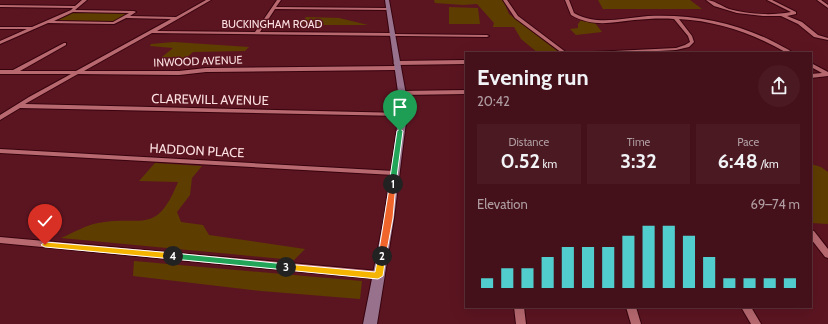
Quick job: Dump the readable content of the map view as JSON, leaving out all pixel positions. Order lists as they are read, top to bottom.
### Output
{
  "streets": {
    "street": [
      "BUCKINGHAM ROAD",
      "INWOOD AVENUE",
      "CLAREWILL AVENUE",
      "HADDON PLACE"
    ]
  },
  "page": {
    "heading": ["Evening run", "20:42"],
    "stats": [
      ["Distance", "0.52 km"],
      ["Time", "3:32"],
      ["Pace", "6:48 /km"]
    ],
    "pins": [
      "1",
      "2",
      "4",
      "3"
    ],
    "chart": ["Elevation", "69–74 m"]
  }
}
